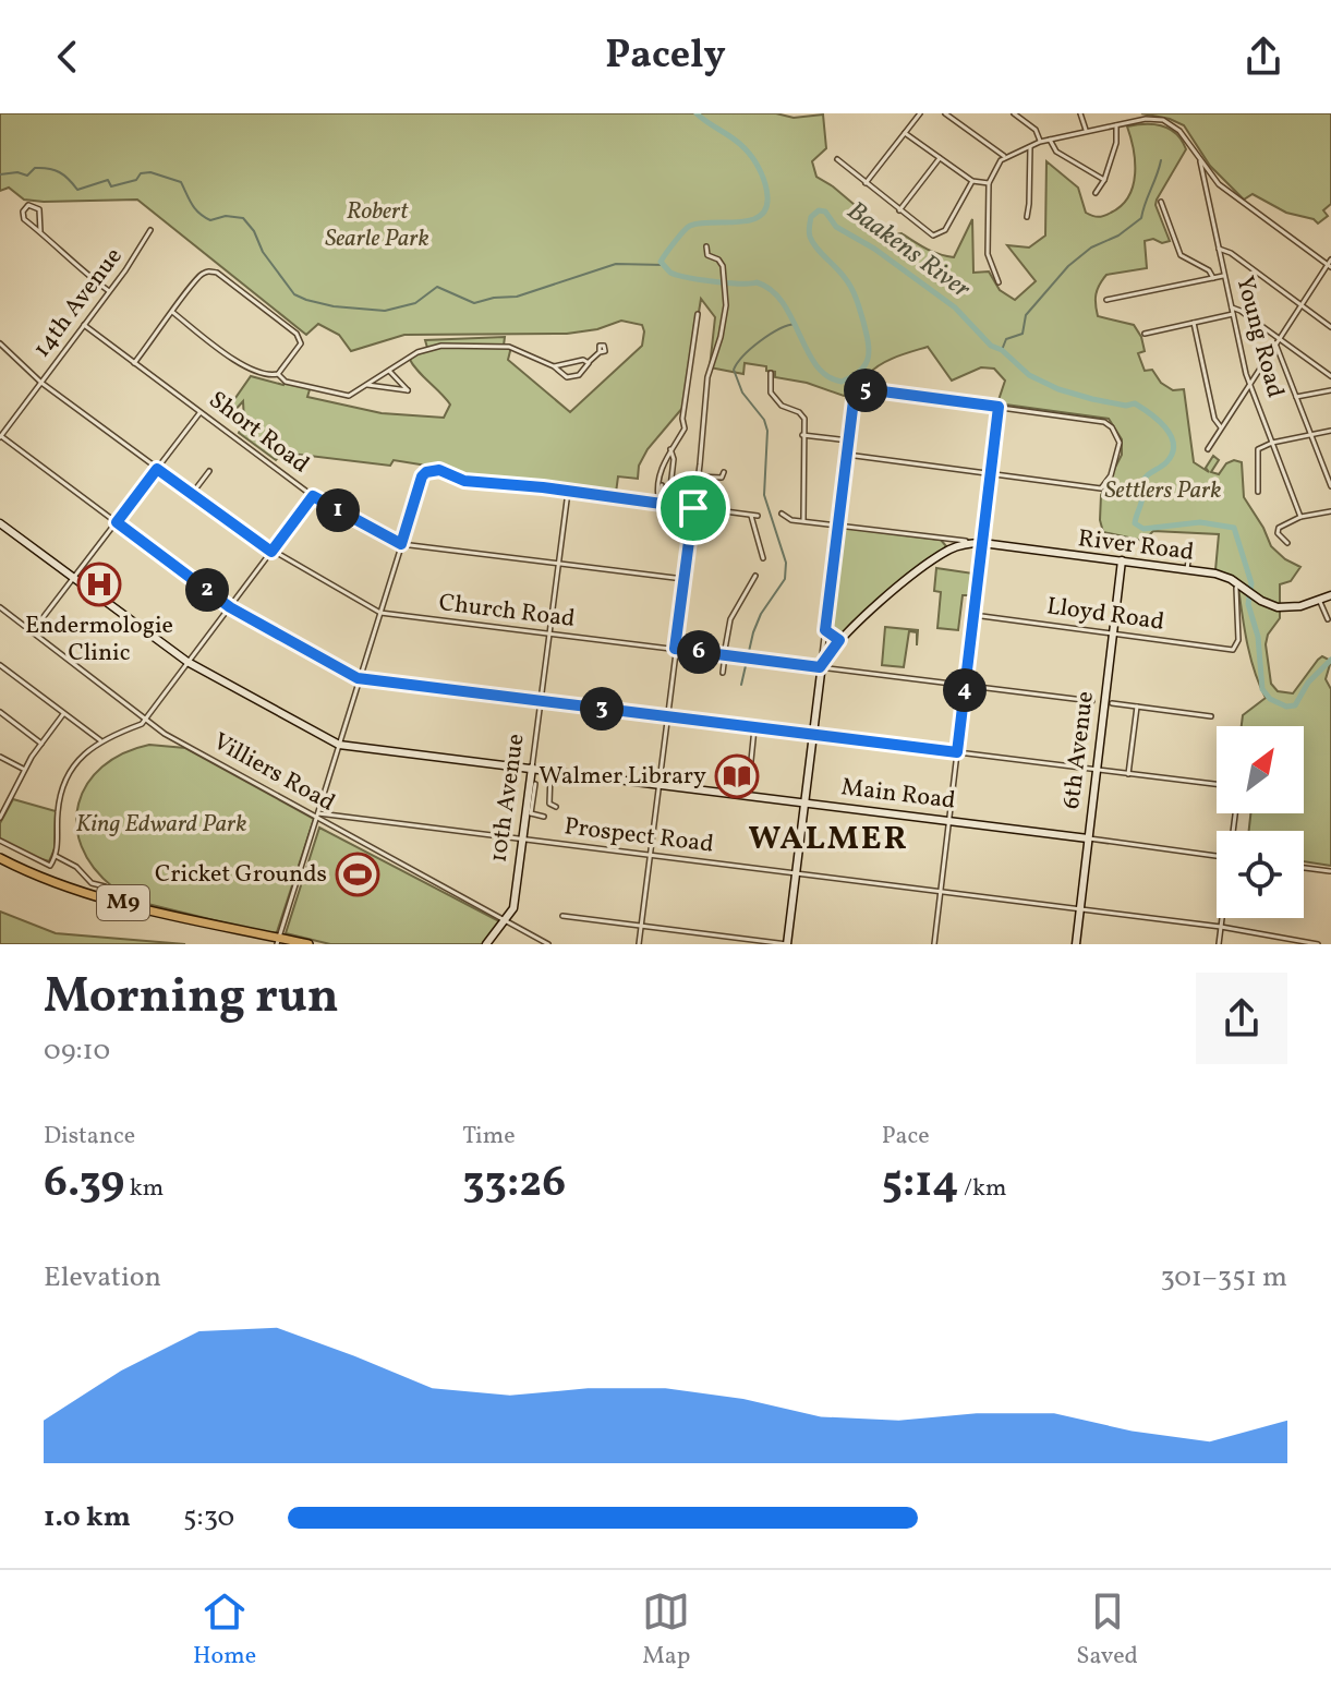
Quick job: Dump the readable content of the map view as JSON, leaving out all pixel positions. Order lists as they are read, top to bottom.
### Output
{
  "streets": {
    "main road": [
      "River Road",
      "6th Avenue",
      "Main Road",
      "10th Avenue",
      "M9"
    ],
    "street": [
      "14th Avenue",
      "Young Road",
      "Short Road",
      "Church Road",
      "Lloyd Road",
      "Villiers Road",
      "Prospect Road"
    ]
  },
  "crossings": [
    ["14th Avenue", "Short Road"],
    ["14th Avenue", "Church Road"],
    ["Short Road", "10th Avenue"],
    ["River Road", "Lloyd Road"],
    ["River Road", "6th Avenue"],
    ["Church Road", "10th Avenue"],
    ["Lloyd Road", "6th Avenue"],
    ["6th Avenue", "Main Road"],
    ["6th Avenue", "Prospect Road"],
    ["Villiers Road", "10th Avenue"],
    ["Villiers Road", "Prospect Road"],
    ["Main Road", "10th Avenue"],
    ["10th Avenue", "Prospect Road"]
  ],
  "districts": ["WALMER"],
  "water": ["Baakens River"],
  "parks": ["Robert Searle Park", "Settlers Park", "King Edward Park"],
  "places": {
    "hospital": ["Endermologie Clinic"],
    "library": ["Walmer Library"],
    "sports": ["Cricket Grounds"]
  },
  "north": "top right",
  "page": {
    "header": "Pacely",
    "pins": [
      "5",
      "1",
      "2",
      "6",
      "4",
      "3"
    ],
    "heading": ["Morning run", "09:10"],
    "stats": [
      ["Distance", "6.39 km"],
      ["Time", "33:26"],
      ["Pace", "5:14 /km"]
    ],
    "chart": ["Elevation", "301–351 m"],
    "list": [
      {
        "name": "1.0 km",
        "note": "5:30"
      }
    ],
    "tabs": ["Home", "Map", "Saved"]
  }
}
